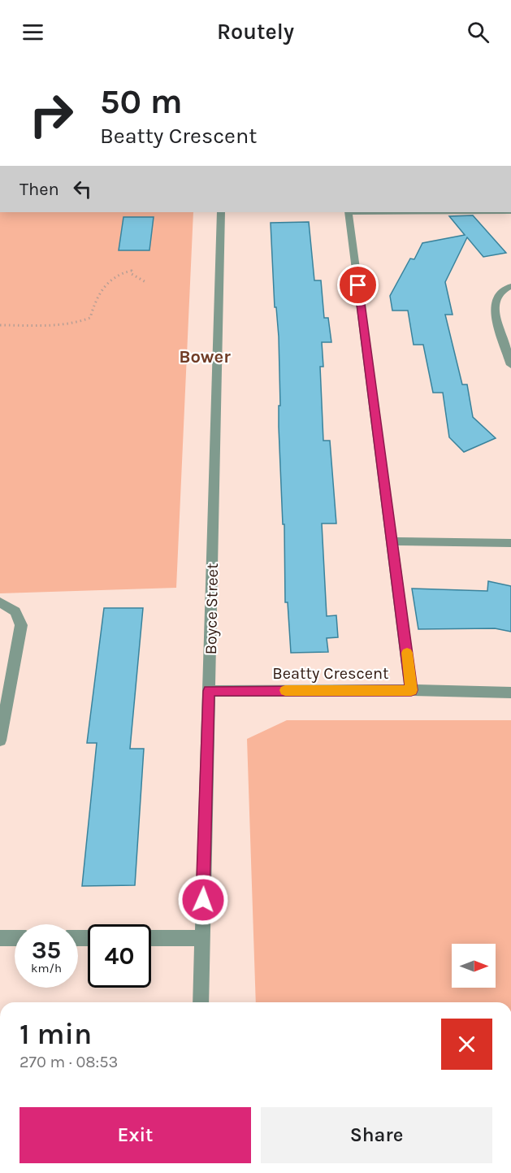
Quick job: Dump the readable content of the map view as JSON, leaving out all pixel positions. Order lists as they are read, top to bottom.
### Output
{
  "streets": {
    "street": ["Boyce Street", "Beatty Crescent"]
  },
  "crossings": [
    ["Boyce Street", "Beatty Crescent"]
  ],
  "districts": ["Bower"],
  "north": "right",
  "page": {
    "header": "Routely",
    "turn": ["50 m", "Beatty Crescent"],
    "then": "Then",
    "speed": "35 km/h",
    "limit": "40",
    "heading": ["1 min", "270 m · 08:53"],
    "buttons": ["Exit", "Share"]
  }
}
